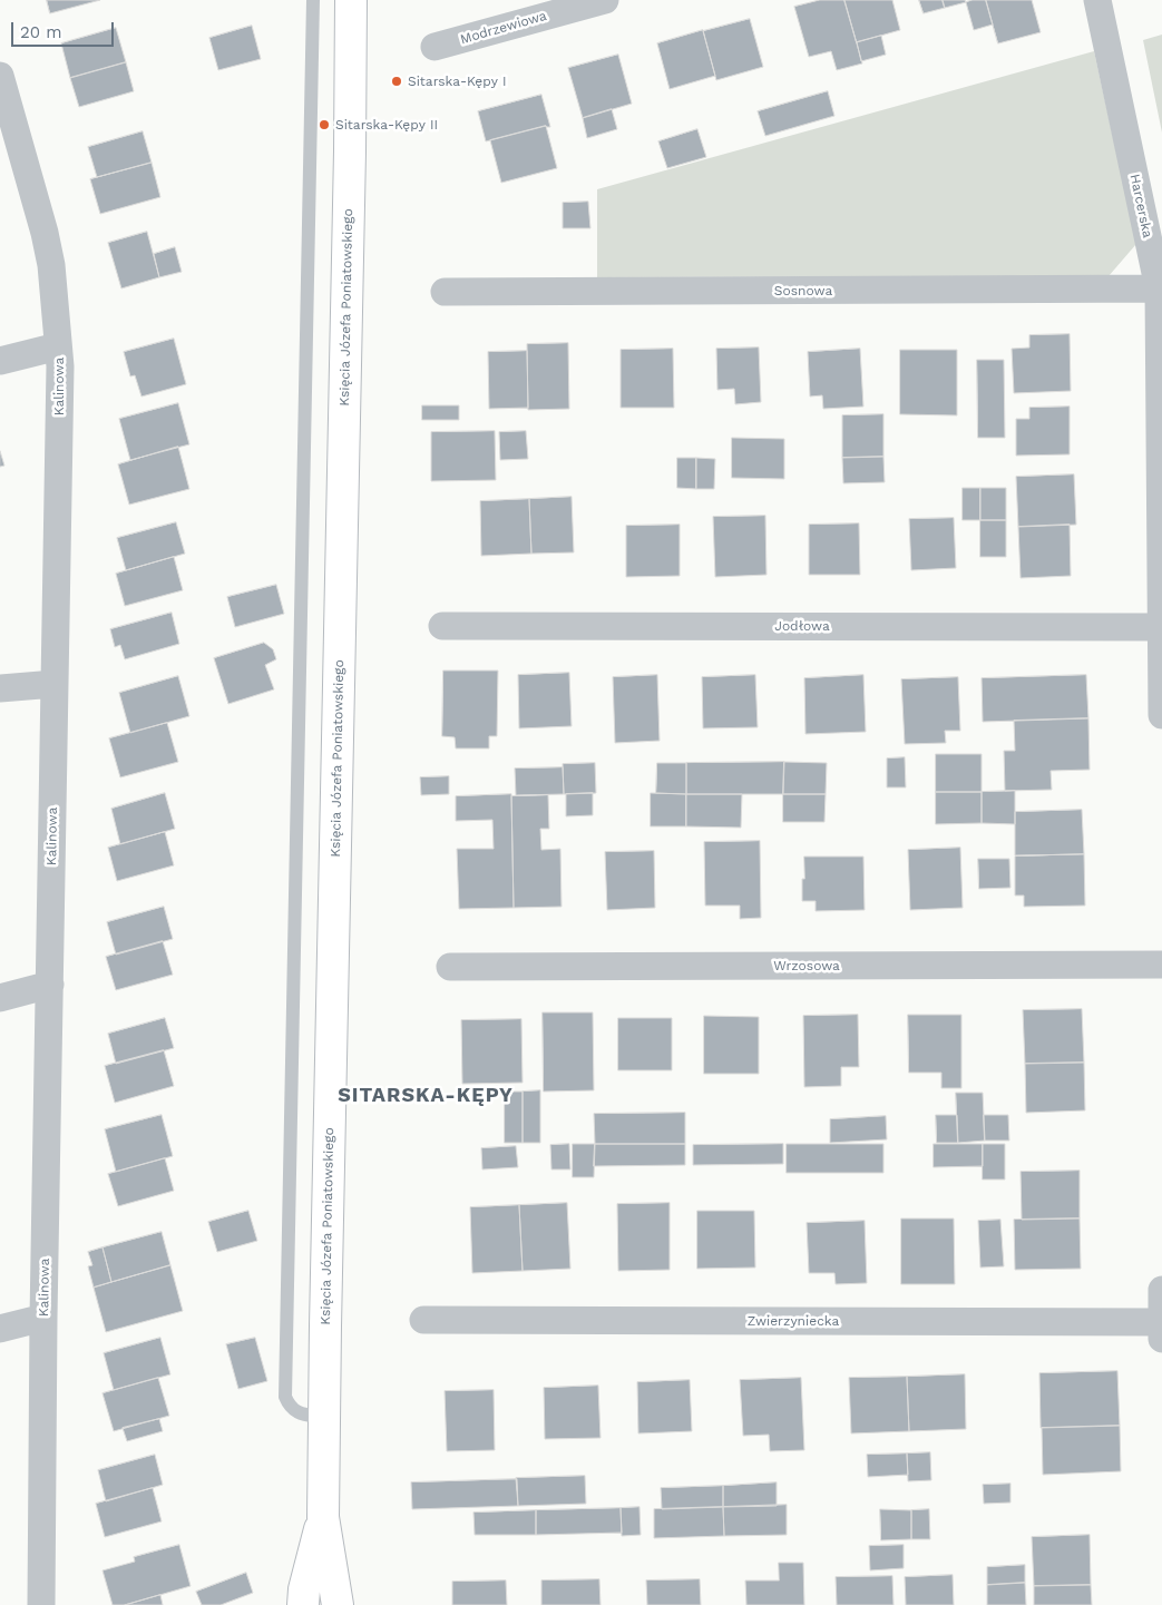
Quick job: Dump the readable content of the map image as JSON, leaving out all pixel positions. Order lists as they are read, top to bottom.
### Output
{
  "streets": {
    "street": [
      "Modrzewiowa",
      "Harcerska",
      "Sosnowa",
      "Księcia Józefa Poniatowskiego",
      "Kalinowa",
      "Jodłowa",
      "Wrzosowa",
      "Zwierzyniecka"
    ]
  },
  "crossings": [
    ["Harcerska", "Sosnowa"],
    ["Harcerska", "Jodłowa"]
  ],
  "districts": ["SITARSKA-KĘPY"],
  "places": ["Sitarska-Kępy I", "Sitarska-Kępy II"],
  "scale_bar": "20 m"
}
